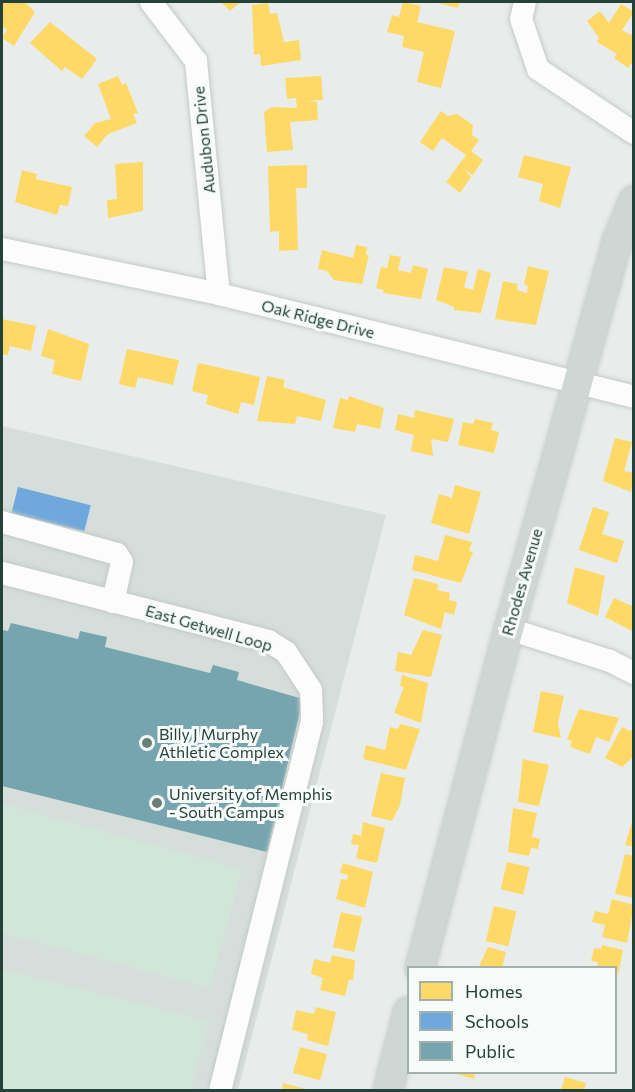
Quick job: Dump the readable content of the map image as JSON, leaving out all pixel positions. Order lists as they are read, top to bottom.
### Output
{
  "streets": {
    "main road": ["Rhodes Avenue"],
    "street": ["Audubon Drive", "Oak Ridge Drive", "East Getwell Loop"]
  },
  "crossings": [
    ["Audubon Drive", "Oak Ridge Drive"],
    ["Oak Ridge Drive", "Rhodes Avenue"]
  ],
  "places": ["Billy J Murphy Athletic Complex", "University of Memphis - South Campus"],
  "legend": ["Homes", "Schools", "Public"]
}
